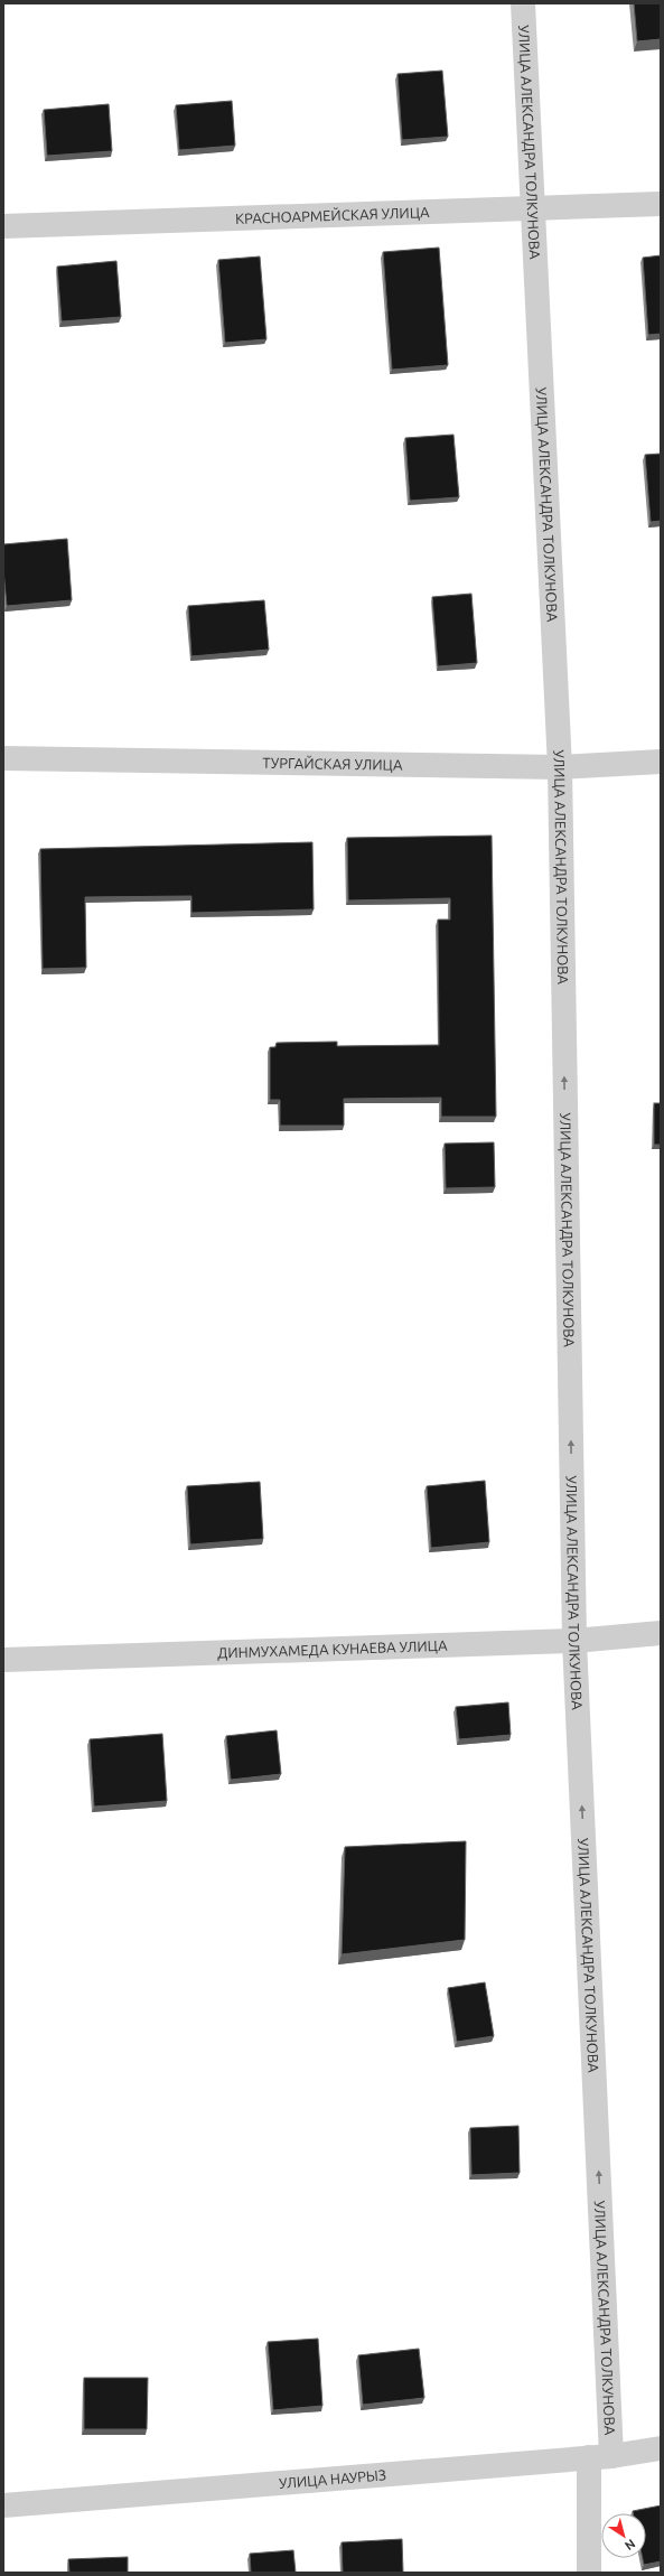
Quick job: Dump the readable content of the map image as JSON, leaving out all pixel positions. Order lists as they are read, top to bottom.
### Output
{
  "streets": {
    "street": [
      "УЛИЦА АЛЕКСАНДРА ТОЛКУНОВА",
      "КРАСНОАРМЕЙСКАЯ УЛИЦА",
      "ТУРГАЙСКАЯ УЛИЦА",
      "ДИНМУХАМЕДА КУНАЕВА УЛИЦА",
      "УЛИЦА НАУРЫЗ"
    ]
  },
  "crossings": [
    ["УЛИЦА АЛЕКСАНДРА ТОЛКУНОВА", "КРАСНОАРМЕЙСКАЯ УЛИЦА"],
    ["УЛИЦА АЛЕКСАНДРА ТОЛКУНОВА", "ТУРГАЙСКАЯ УЛИЦА"],
    ["УЛИЦА АЛЕКСАНДРА ТОЛКУНОВА", "ДИНМУХАМЕДА КУНАЕВА УЛИЦА"],
    ["УЛИЦА АЛЕКСАНДРА ТОЛКУНОВА", "УЛИЦА НАУРЫЗ"]
  ],
  "one_way": ["УЛИЦА АЛЕКСАНДРА ТОЛКУНОВА"],
  "north": "bottom right"
}
